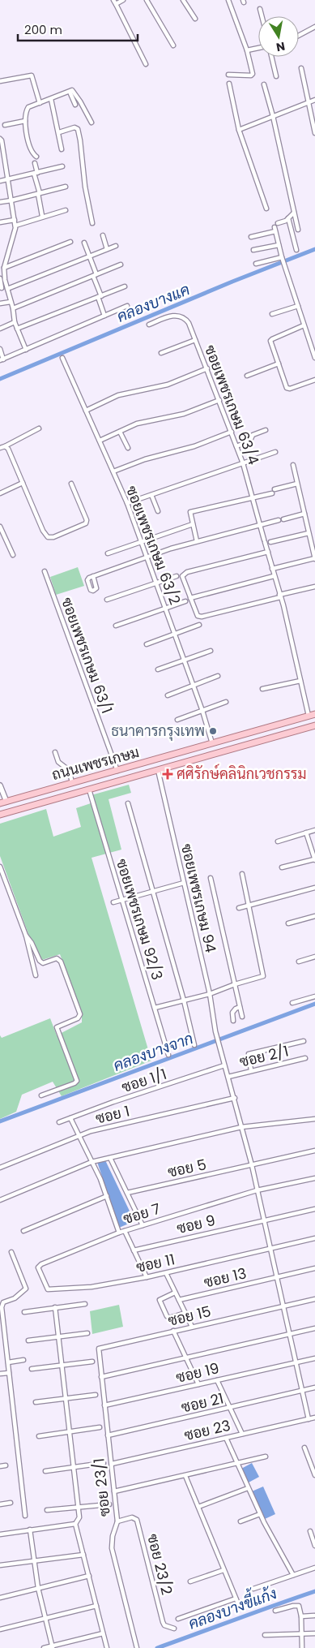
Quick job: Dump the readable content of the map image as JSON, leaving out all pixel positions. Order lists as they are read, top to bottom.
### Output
{
  "streets": {
    "main road": ["ถนนเพชรเกษม"],
    "street": [
      "ซอยเพชรเกษม 63/4",
      "ซอยเพชรเกษม 63/2",
      "ซอยเพชรเกษม 63/1",
      "ซอยเพชรเกษม 94",
      "ซอยเพชรเกษม 92/3",
      "ซอย 2/1",
      "ซอย 1/1",
      "ซอย 1",
      "ซอย 5",
      "ซอย 7",
      "ซอย 9",
      "ซอย 11",
      "ซอย 13",
      "ซอย 15",
      "ซอย 19",
      "ซอย 21",
      "ซอย 23",
      "ซอย 23/1",
      "ซอย 23/2"
    ]
  },
  "crossings": [
    ["ซอยเพชรเกษม 63/4", "ถนนเพชรเกษม"],
    ["ซอยเพชรเกษม 63/2", "ถนนเพชรเกษม"],
    ["ซอยเพชรเกษม 63/1", "ถนนเพชรเกษม"],
    ["ถนนเพชรเกษม", "ซอยเพชรเกษม 94"],
    ["ถนนเพชรเกษม", "ซอยเพชรเกษม 92/3"],
    ["ซอยเพชรเกษม 94", "ซอย 2/1"],
    ["ซอยเพชรเกษม 94", "ซอย 1/1"],
    ["ซอยเพชรเกษม 94", "ซอย 1"],
    ["ซอยเพชรเกษม 94", "ซอย 5"],
    ["ซอยเพชรเกษม 94", "ซอย 7"],
    ["ซอยเพชรเกษม 94", "ซอย 9"],
    ["ซอยเพชรเกษม 94", "ซอย 11"],
    ["ซอยเพชรเกษม 94", "ซอย 13"],
    ["ซอยเพชรเกษม 94", "ซอย 15"],
    ["ซอยเพชรเกษม 94", "ซอย 19"],
    ["ซอยเพชรเกษม 94", "ซอย 21"],
    ["ซอยเพชรเกษม 94", "ซอย 23"],
    ["ซอย 7", "ซอย 11"],
    ["ซอย 15", "ซอย 23/1"],
    ["ซอย 19", "ซอย 23/1"],
    ["ซอย 21", "ซอย 23/1"],
    ["ซอย 23", "ซอย 23/1"],
    ["ซอย 23/1", "ซอย 23/2"]
  ],
  "water": ["คลองบางแค", "คลองบางจาก", "คลองบางขี้แก้ง"],
  "places": {
    "other": ["ธนาคารกรุงเทพ"],
    "health": ["ศศิรักษ์คลินิกเวชกรรม"]
  },
  "scale_bar": "200 m",
  "north": "bottom"
}
